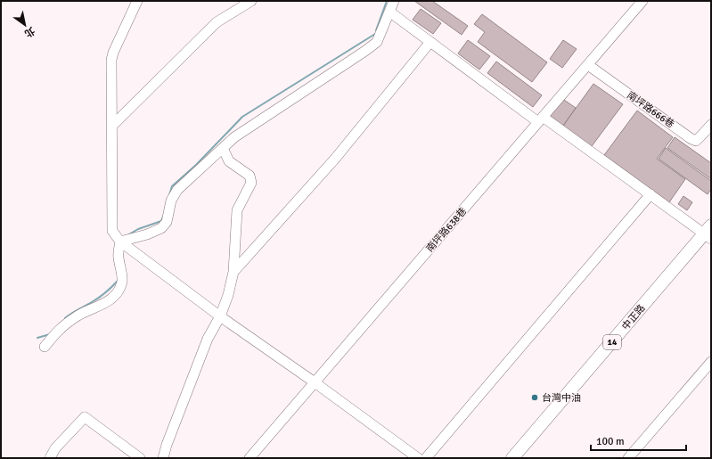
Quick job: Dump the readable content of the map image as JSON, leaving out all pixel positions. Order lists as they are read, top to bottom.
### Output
{
  "streets": {
    "main road": ["中正路", "14"],
    "street": ["南坪路666巷", "南坪路638巷"]
  },
  "crossings": [
    ["南坪路666巷", "南坪路638巷"]
  ],
  "places": ["台灣中油"],
  "scale_bar": "100 m",
  "north": "bottom right"
}
